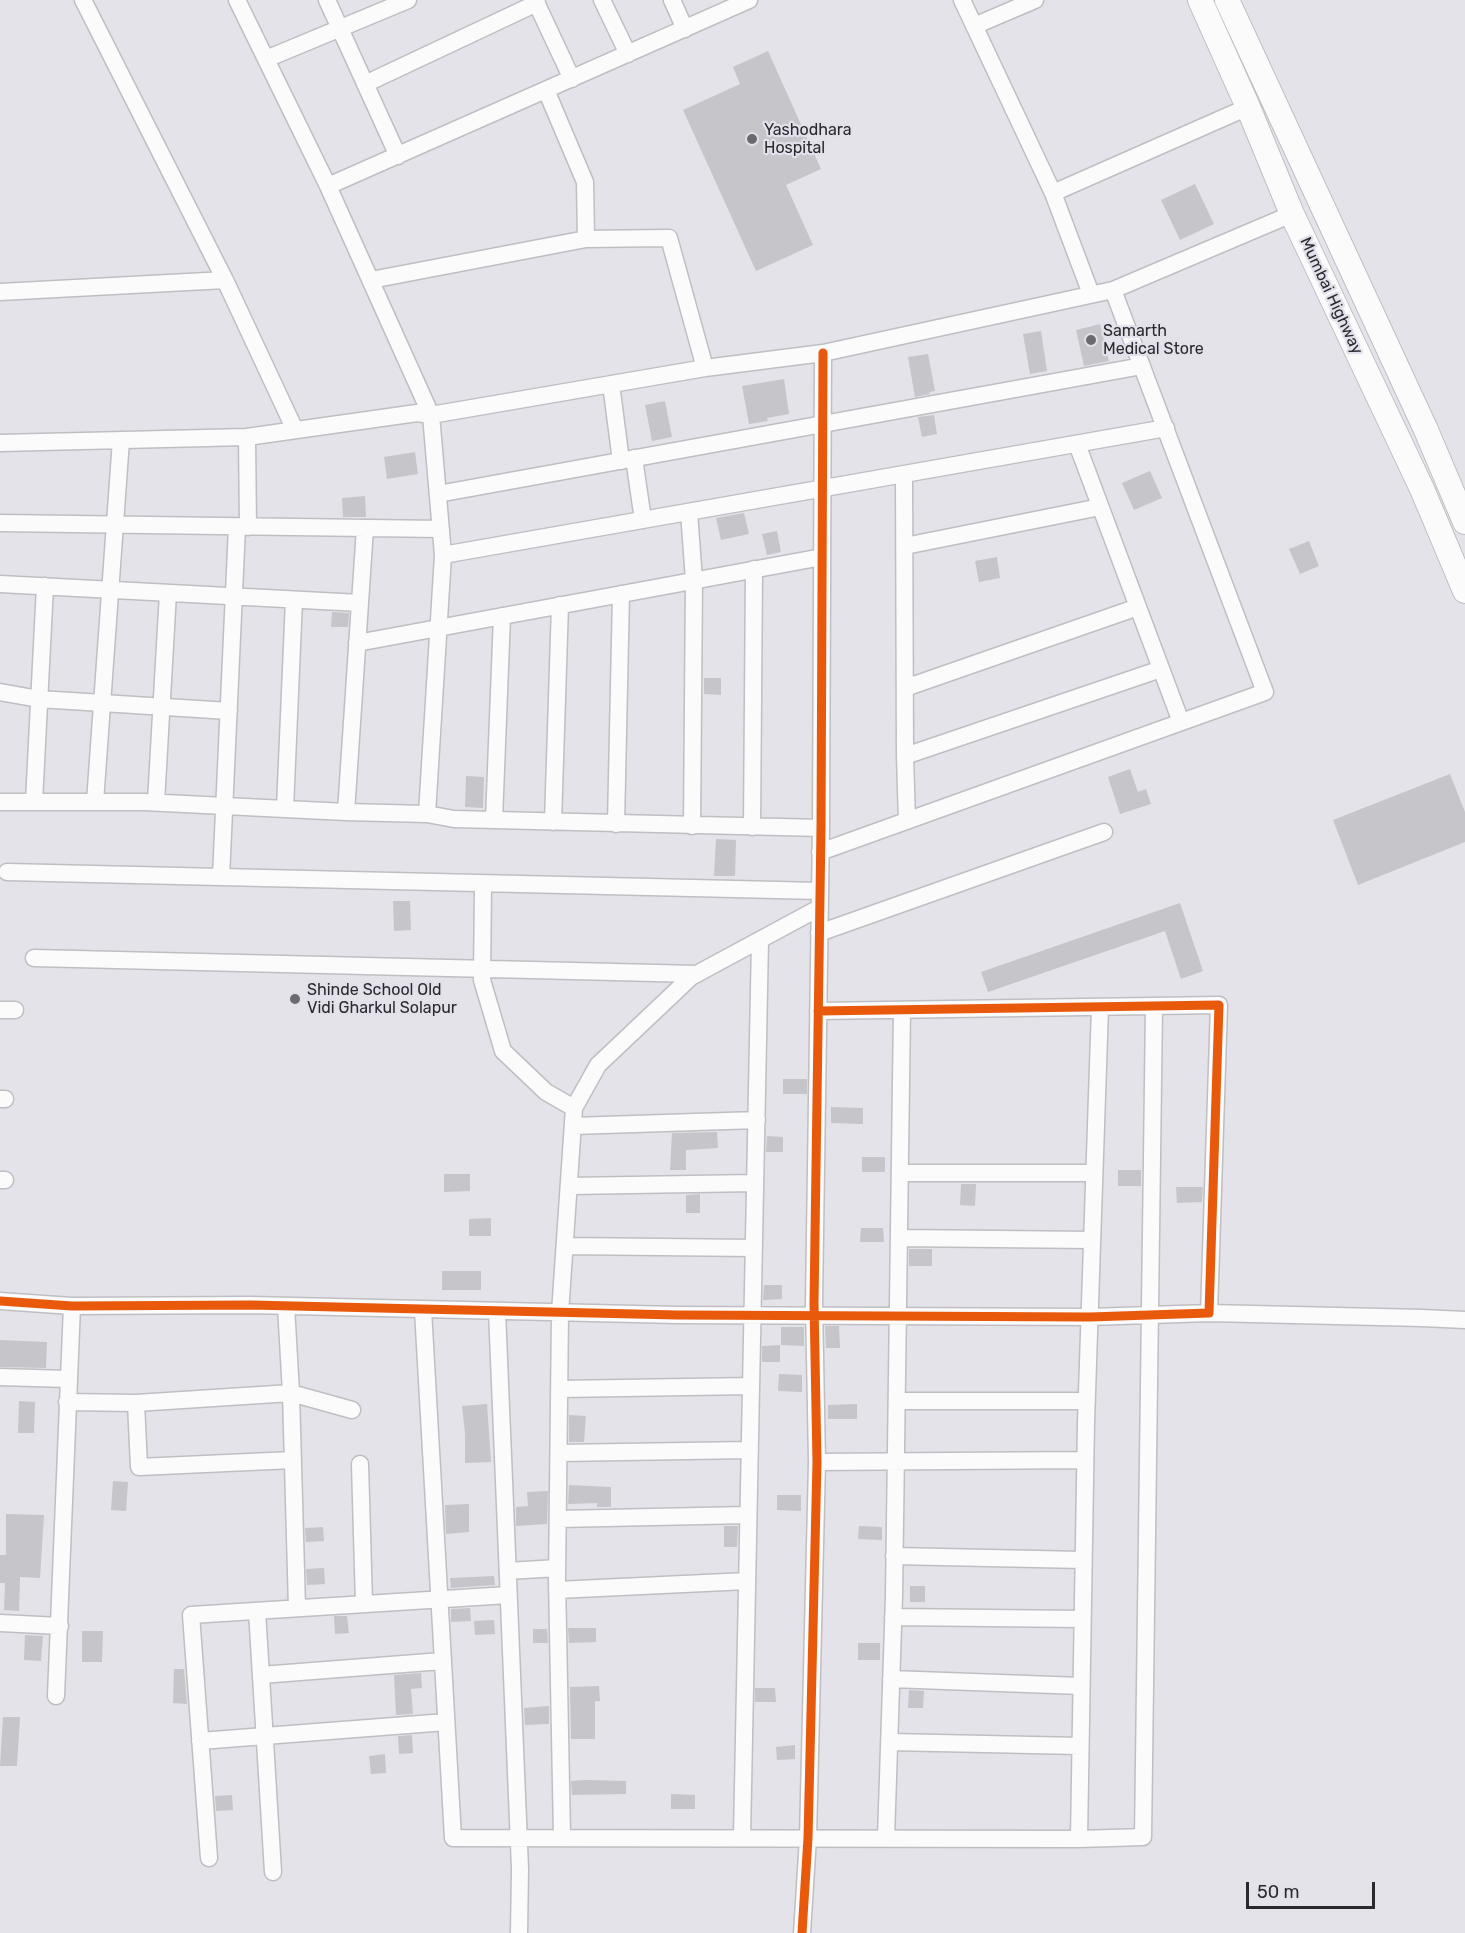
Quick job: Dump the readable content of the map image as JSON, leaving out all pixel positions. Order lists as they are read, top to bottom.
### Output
{
  "streets": {
    "highway": ["Mumbai Highway"]
  },
  "places": ["Yashodhara Hospital", "Samarth Medical Store", "Shinde School Old Vidi Gharkul Solapur"],
  "scale_bar": "50 m"
}
